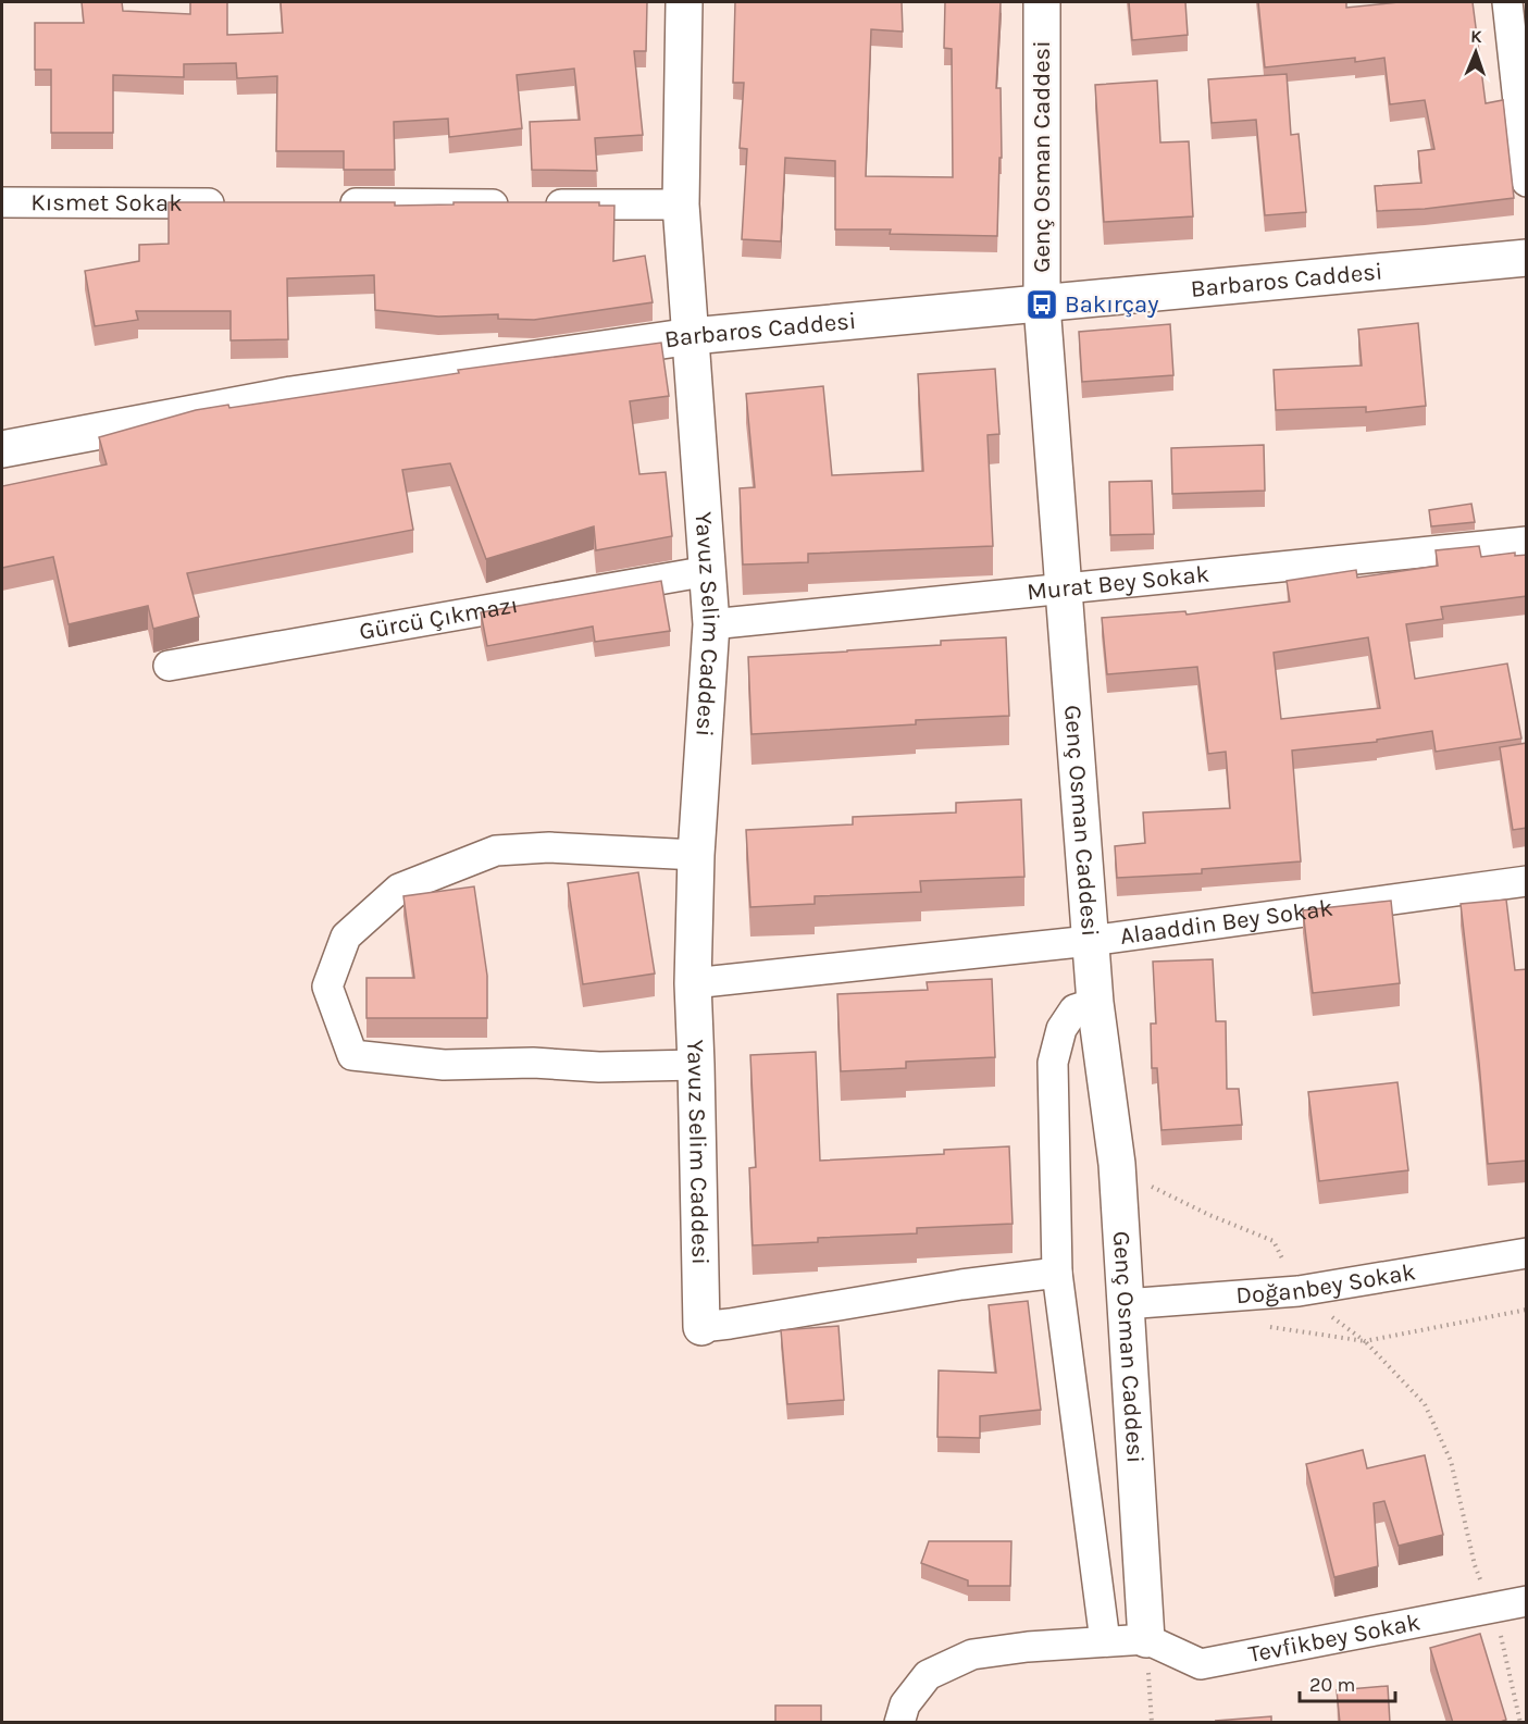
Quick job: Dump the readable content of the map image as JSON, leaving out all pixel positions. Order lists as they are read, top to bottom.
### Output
{
  "streets": {
    "street": [
      "Genç Osman Caddesi",
      "Kısmet Sokak",
      "Barbaros Caddesi",
      "Murat Bey Sokak",
      "Gürcü Çıkmazı",
      "Yavuz Selim Caddesi",
      "Alaaddin Bey Sokak",
      "Doğanbey Sokak",
      "Tevfikbey Sokak"
    ]
  },
  "crossings": [
    ["Genç Osman Caddesi", "Barbaros Caddesi"],
    ["Genç Osman Caddesi", "Murat Bey Sokak"],
    ["Genç Osman Caddesi", "Alaaddin Bey Sokak"],
    ["Genç Osman Caddesi", "Doğanbey Sokak"],
    ["Genç Osman Caddesi", "Tevfikbey Sokak"],
    ["Barbaros Caddesi", "Yavuz Selim Caddesi"],
    ["Murat Bey Sokak", "Yavuz Selim Caddesi"],
    ["Gürcü Çıkmazı", "Yavuz Selim Caddesi"],
    ["Yavuz Selim Caddesi", "Alaaddin Bey Sokak"]
  ],
  "places": {
    "bus stop": ["Bakırçay"]
  },
  "scale_bar": "20 m",
  "north": "top"
}
